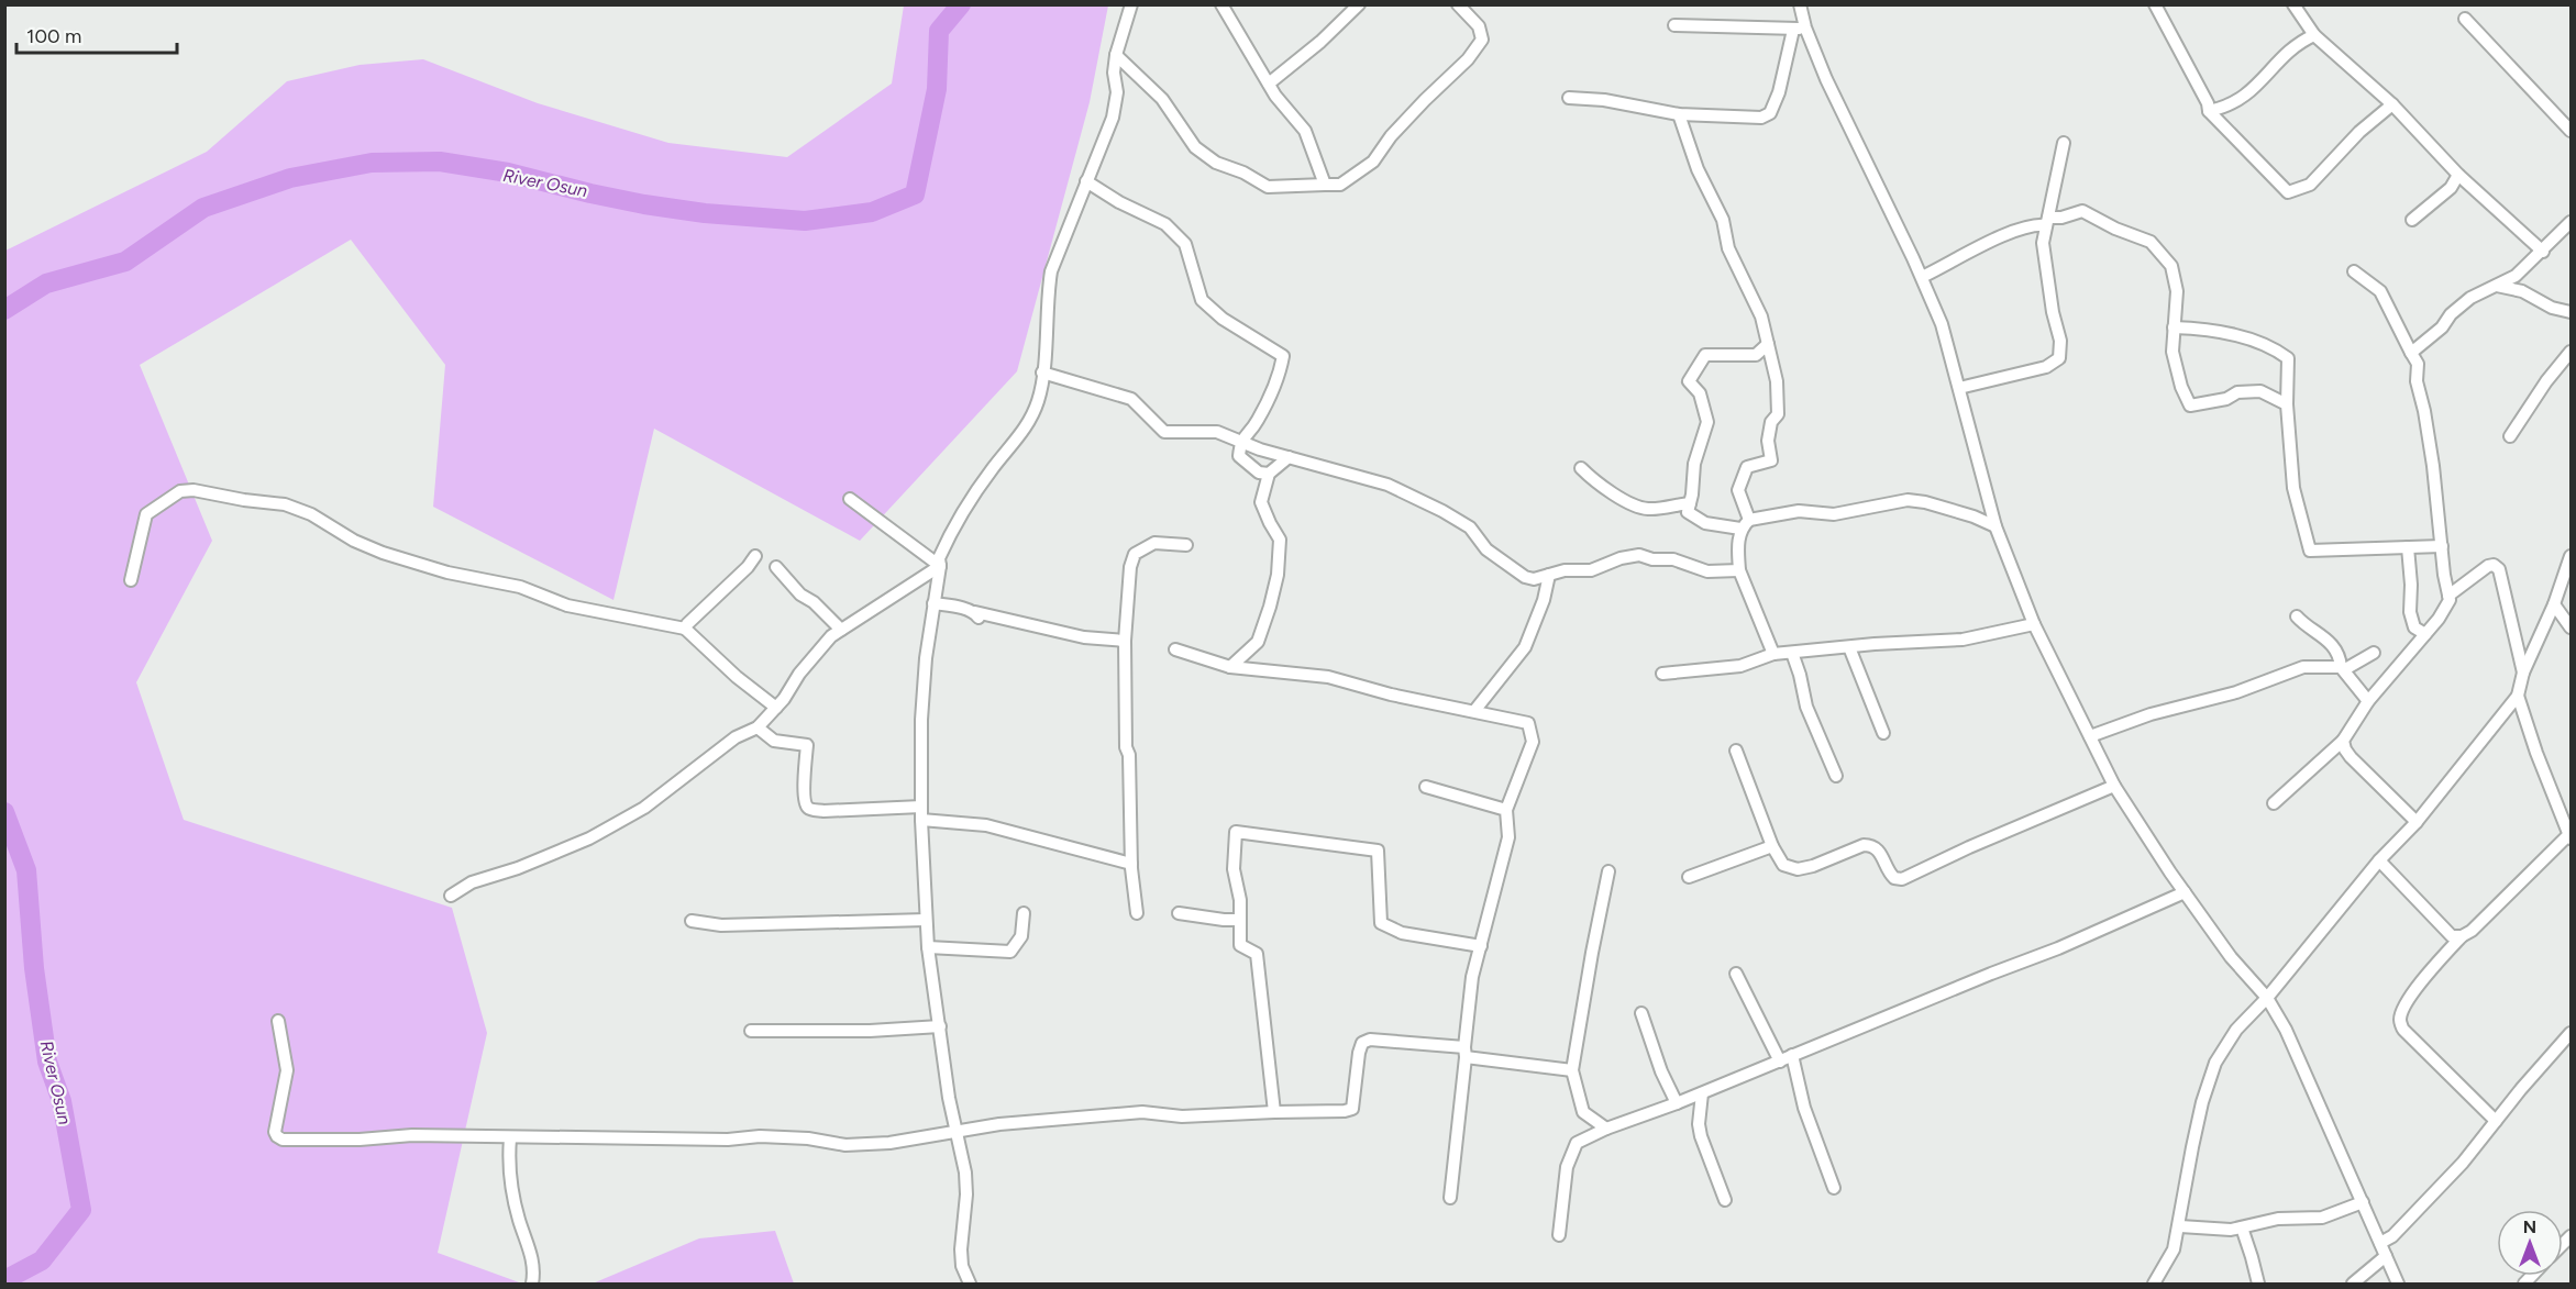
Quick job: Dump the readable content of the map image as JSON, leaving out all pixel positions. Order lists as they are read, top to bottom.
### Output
{
  "water": ["River Osun"],
  "scale_bar": "100 m",
  "north": "top"
}
